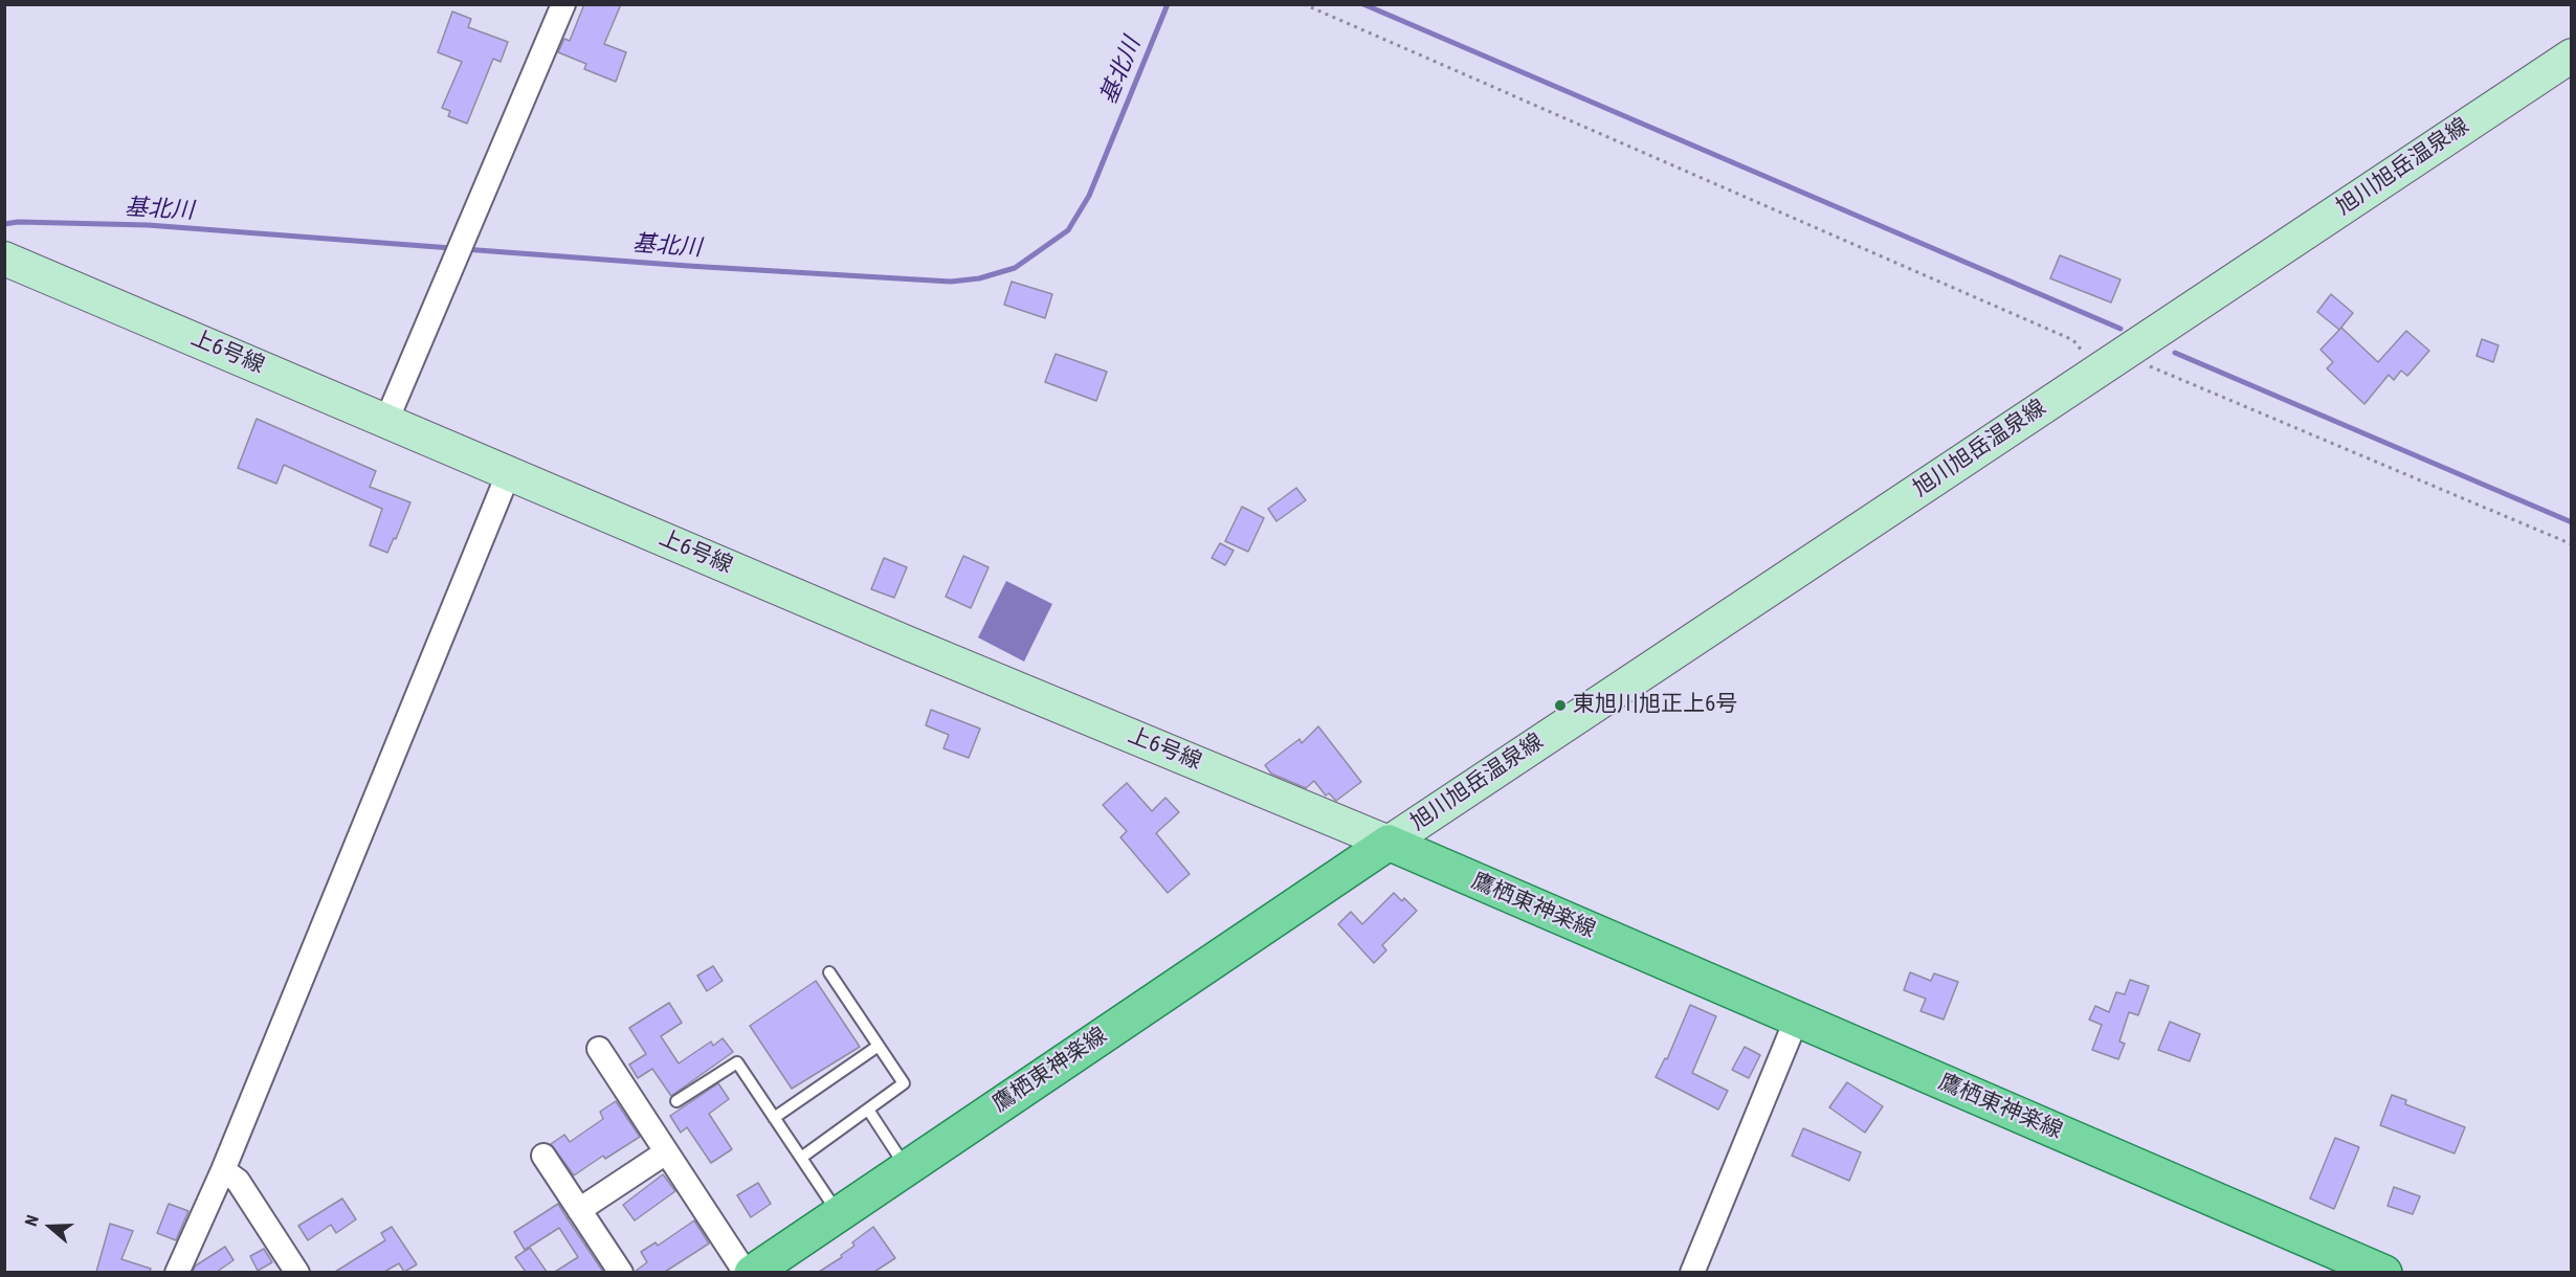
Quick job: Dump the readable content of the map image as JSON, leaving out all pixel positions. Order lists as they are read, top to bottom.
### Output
{
  "streets": {
    "main road": ["鷹栖東神楽線"],
    "street": ["旭川旭岳温泉線", "上6号線"]
  },
  "crossings": [
    ["旭川旭岳温泉線", "上6号線"],
    ["旭川旭岳温泉線", "鷹栖東神楽線"],
    ["上6号線", "鷹栖東神楽線"]
  ],
  "water": ["基北川"],
  "places": ["東旭川旭正上6号"],
  "north": "left"
}
